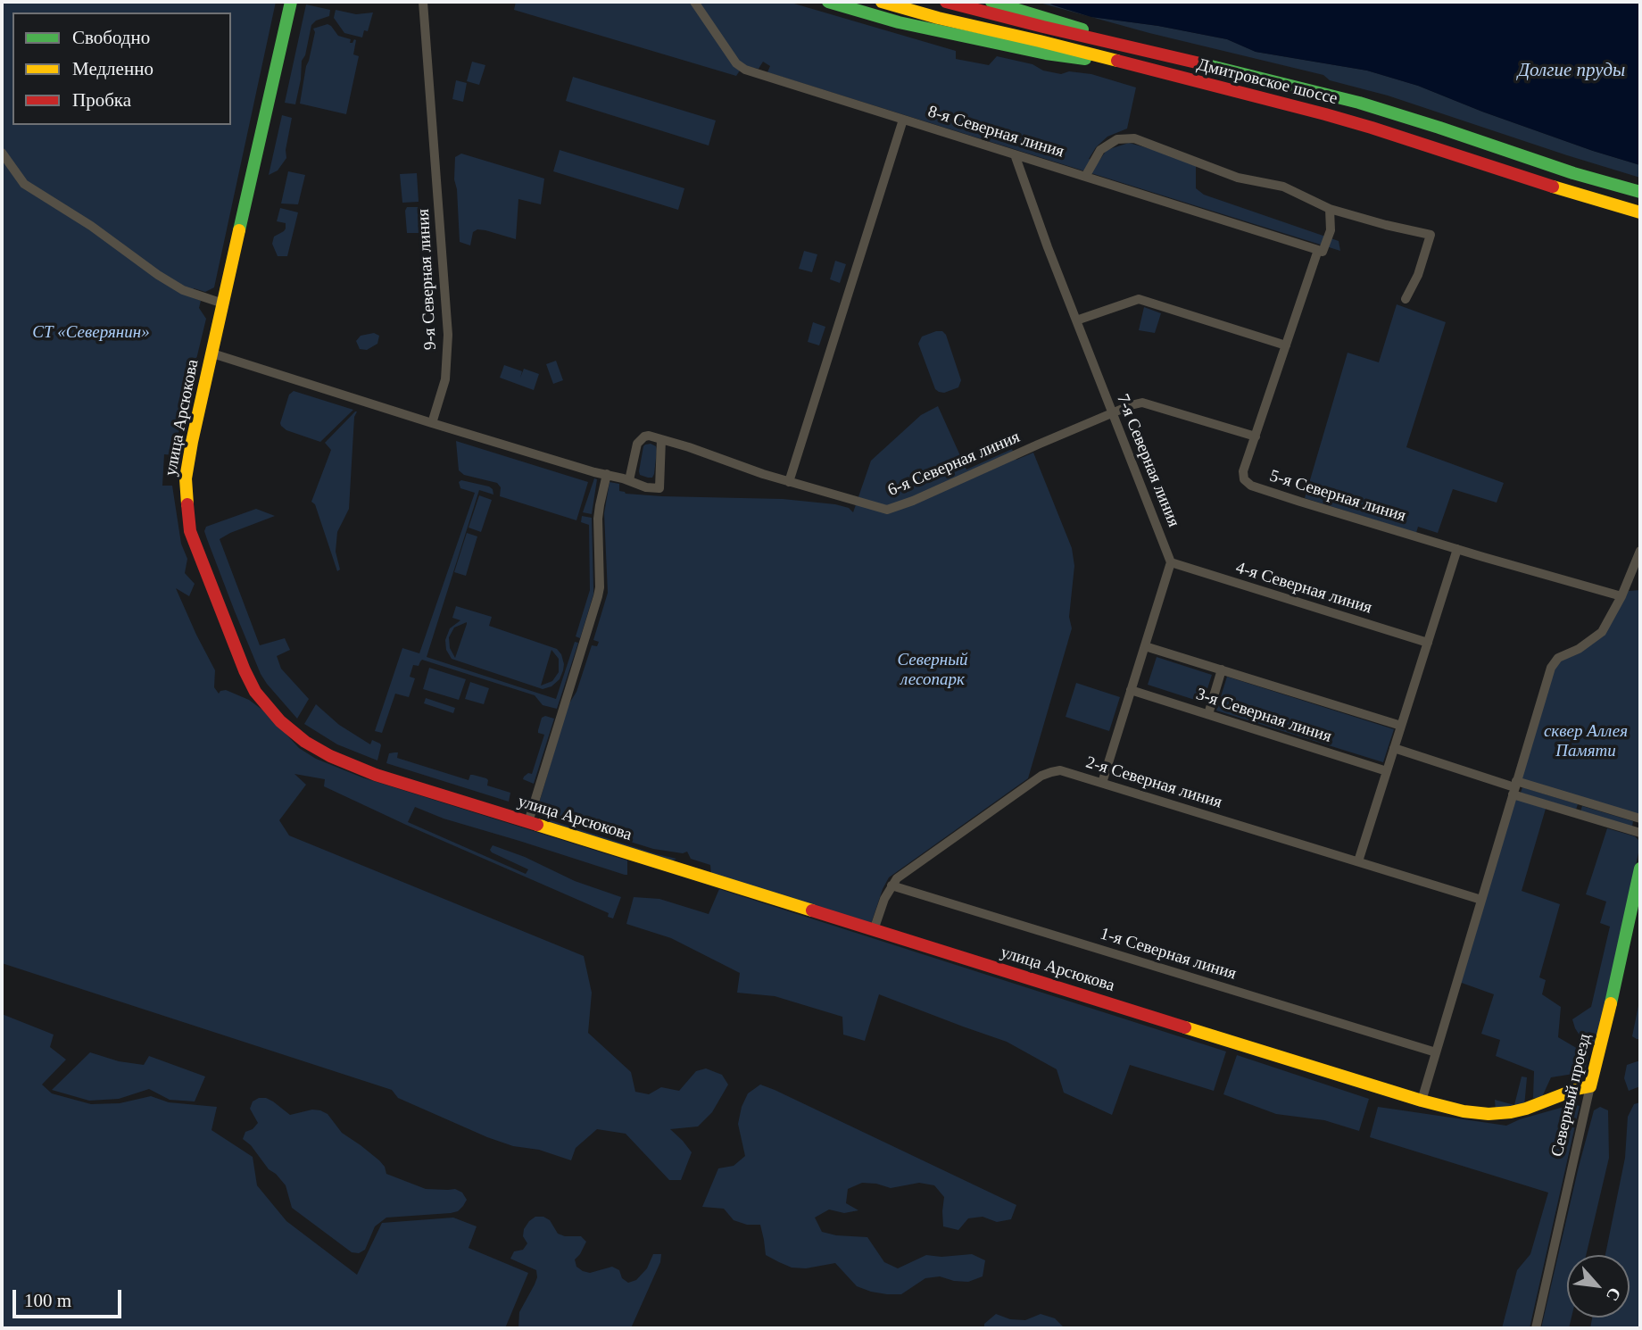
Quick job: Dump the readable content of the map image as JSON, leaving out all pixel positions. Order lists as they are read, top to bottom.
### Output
{
  "streets": {
    "main road": ["Дмитровское шоссе", "улица Арсюкова", "Северный проезд"],
    "street": [
      "8-я Северная линия",
      "9-я Северная линия",
      "7-я Северная линия",
      "6-я Северная линия",
      "5-я Северная линия",
      "4-я Северная линия",
      "3-я Северная линия",
      "2-я Северная линия",
      "1-я Северная линия"
    ]
  },
  "crossings": [
    ["8-я Северная линия", "7-я Северная линия"],
    ["8-я Северная линия", "5-я Северная линия"],
    ["улица Арсюкова", "2-я Северная линия"],
    ["улица Арсюкова", "Северный проезд"],
    ["7-я Северная линия", "6-я Северная линия"],
    ["7-я Северная линия", "4-я Северная линия"],
    ["6-я Северная линия", "5-я Северная линия"],
    ["2-я Северная линия", "1-я Северная линия"]
  ],
  "water": ["Долгие пруды"],
  "parks": ["СТ «Северянин»", "Северный лесопарк", "сквер Аллея Памяти"],
  "legend": ["Свободно", "Медленно", "Пробка"],
  "scale_bar": "100 m",
  "north": "bottom right"
}
